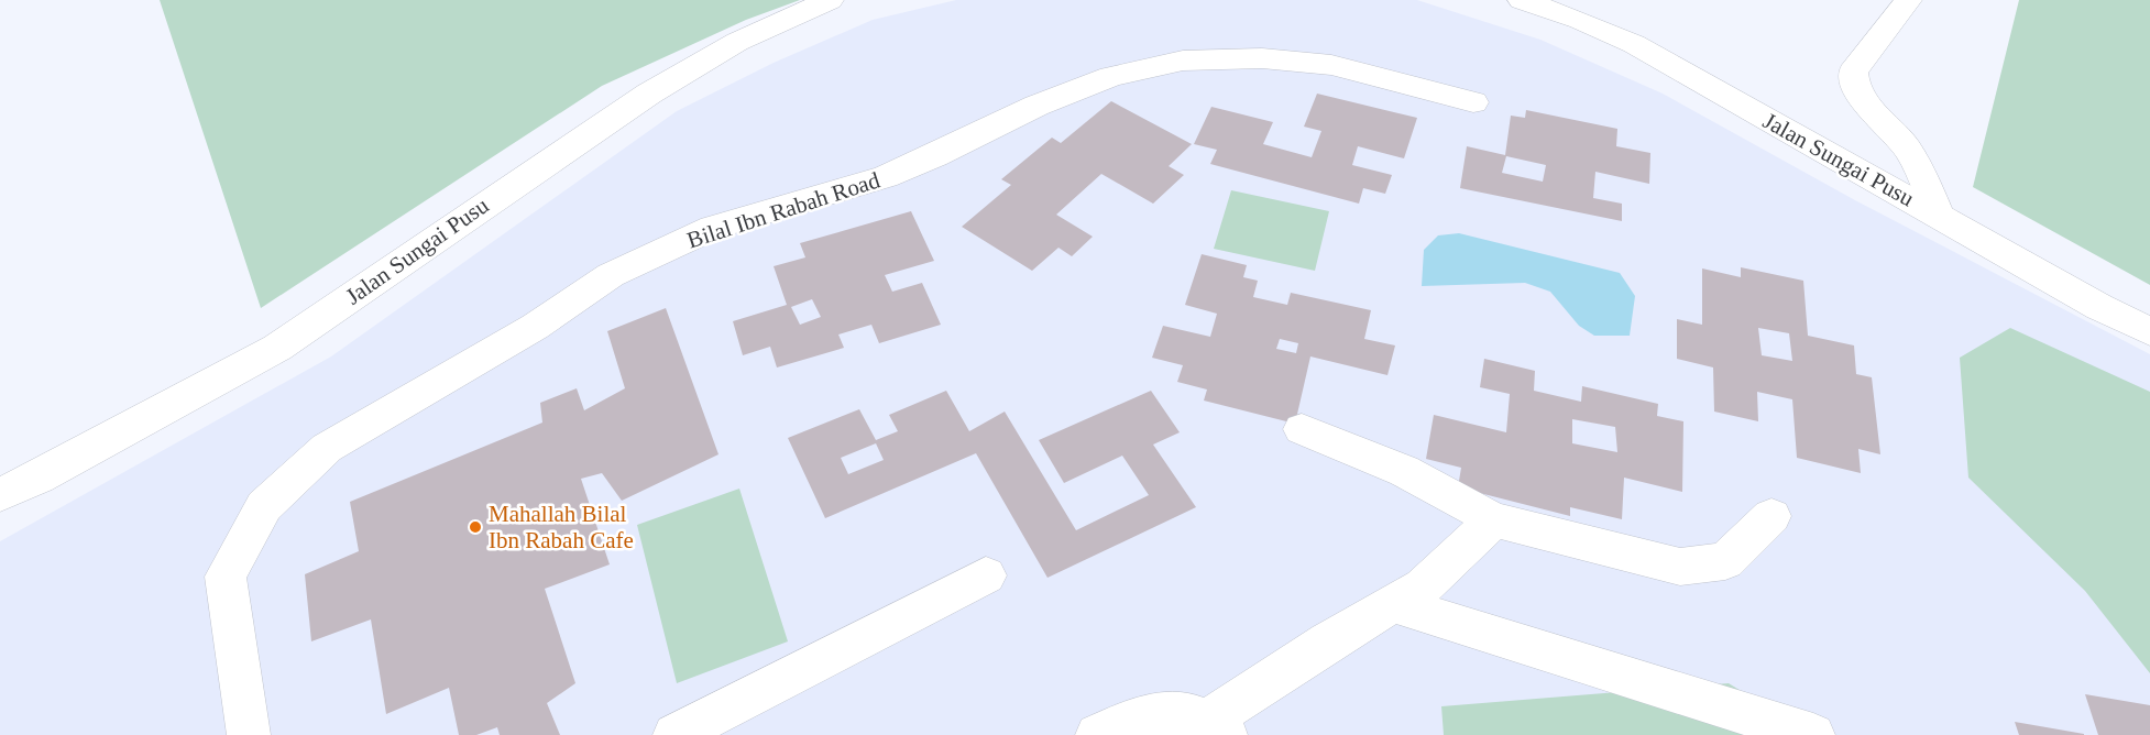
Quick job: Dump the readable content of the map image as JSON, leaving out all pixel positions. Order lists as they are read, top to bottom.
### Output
{
  "streets": {
    "street": ["Jalan Sungai Pusu", "Bilal Ibn Rabah Road"]
  },
  "places": ["Mahallah Bilal Ibn Rabah Cafe"]
}
